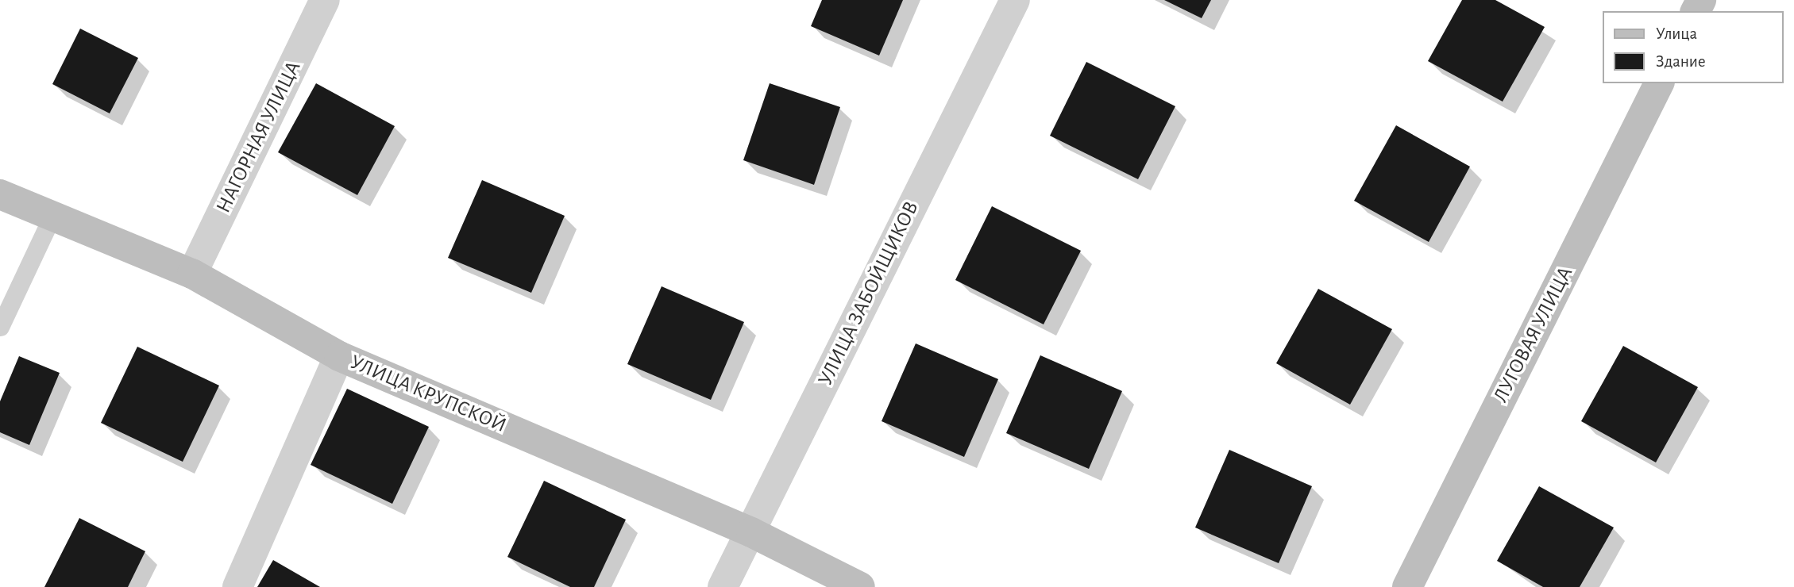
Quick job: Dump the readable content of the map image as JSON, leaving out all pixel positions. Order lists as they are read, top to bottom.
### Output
{
  "streets": {
    "main road": ["ЛУГОВАЯ УЛИЦА", "УЛИЦА КРУПСКОЙ"],
    "street": ["НАГОРНАЯ УЛИЦА", "УЛИЦА ЗАБОЙЩИКОВ"]
  },
  "crossings": [
    ["НАГОРНАЯ УЛИЦА", "УЛИЦА КРУПСКОЙ"],
    ["УЛИЦА ЗАБОЙЩИКОВ", "УЛИЦА КРУПСКОЙ"]
  ],
  "legend": ["Улица", "Здание"]
}
